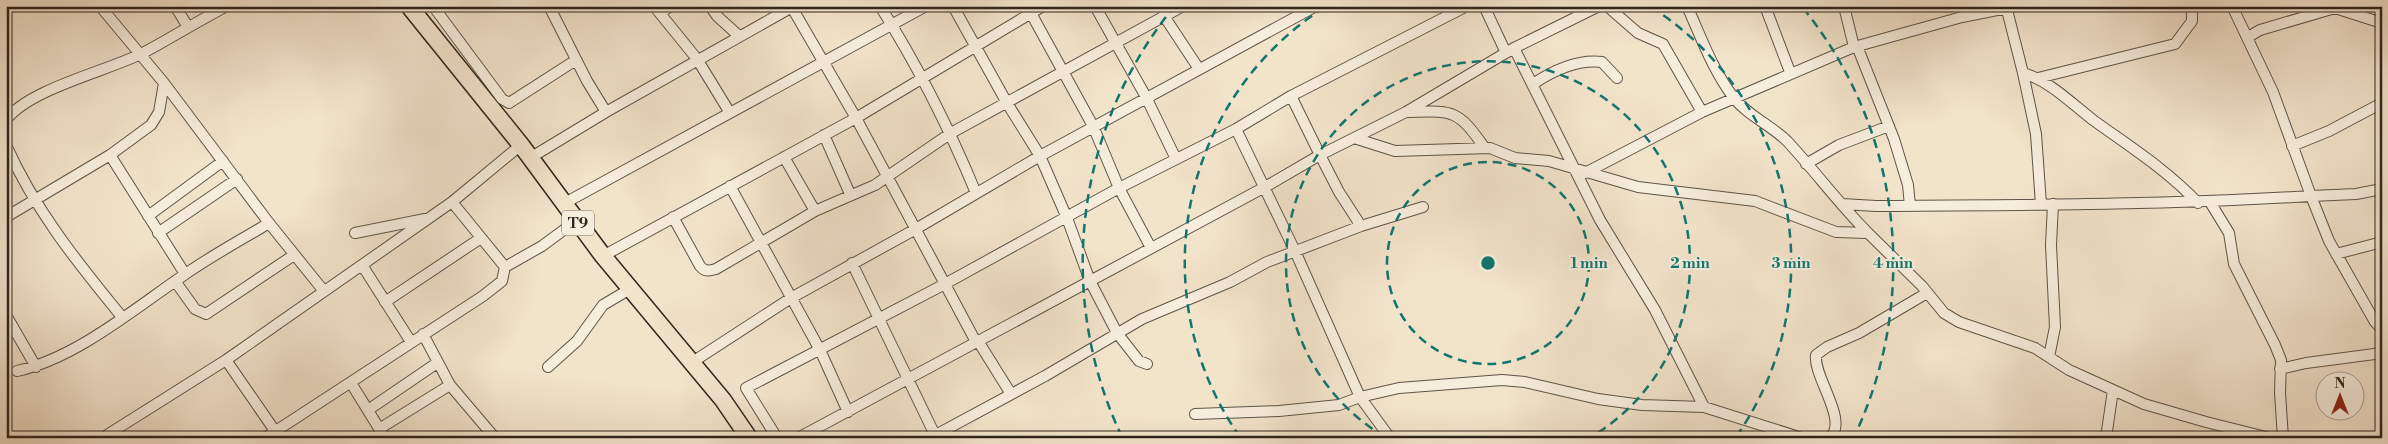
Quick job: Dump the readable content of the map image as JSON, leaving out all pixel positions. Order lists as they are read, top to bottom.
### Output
{
  "streets": {
    "highway": ["T9"]
  },
  "north": "top",
  "rings": [
    "1 min",
    "2 min",
    "3 min",
    "4 min"
  ]
}
